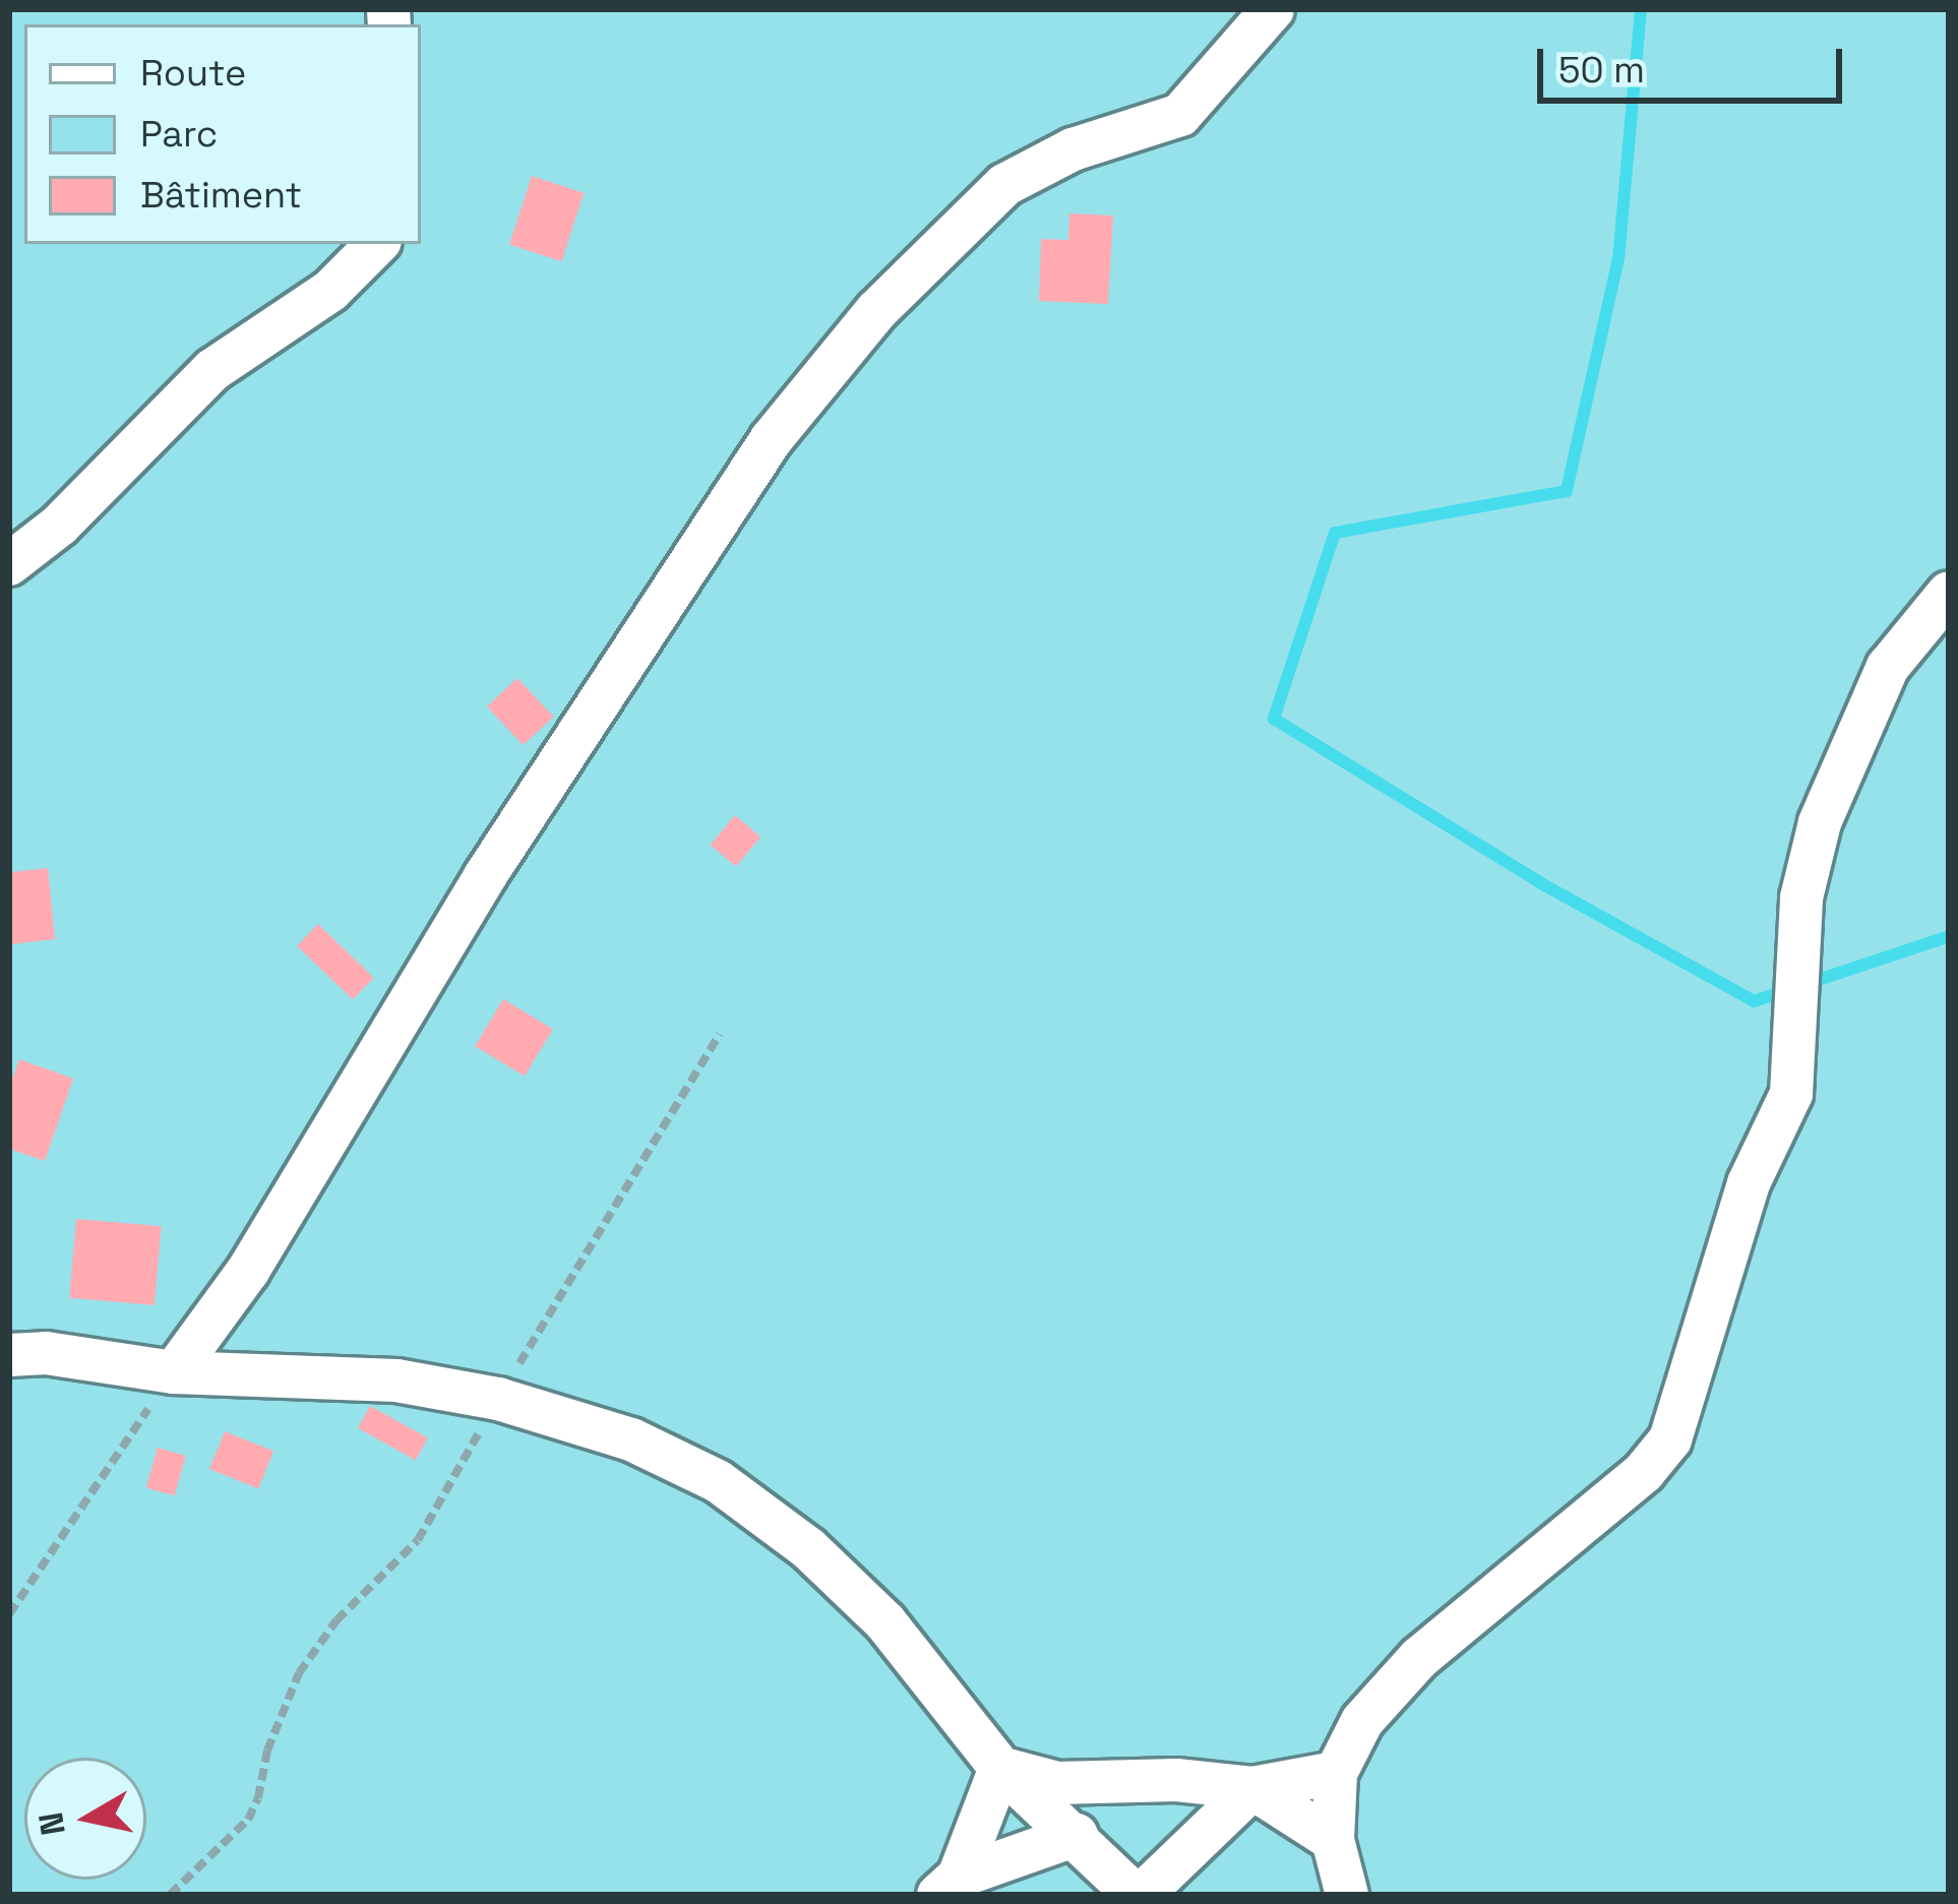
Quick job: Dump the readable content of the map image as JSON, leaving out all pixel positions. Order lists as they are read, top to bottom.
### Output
{
  "legend": ["Route", "Parc", "Bâtiment"],
  "scale_bar": "50 m",
  "north": "left"
}
